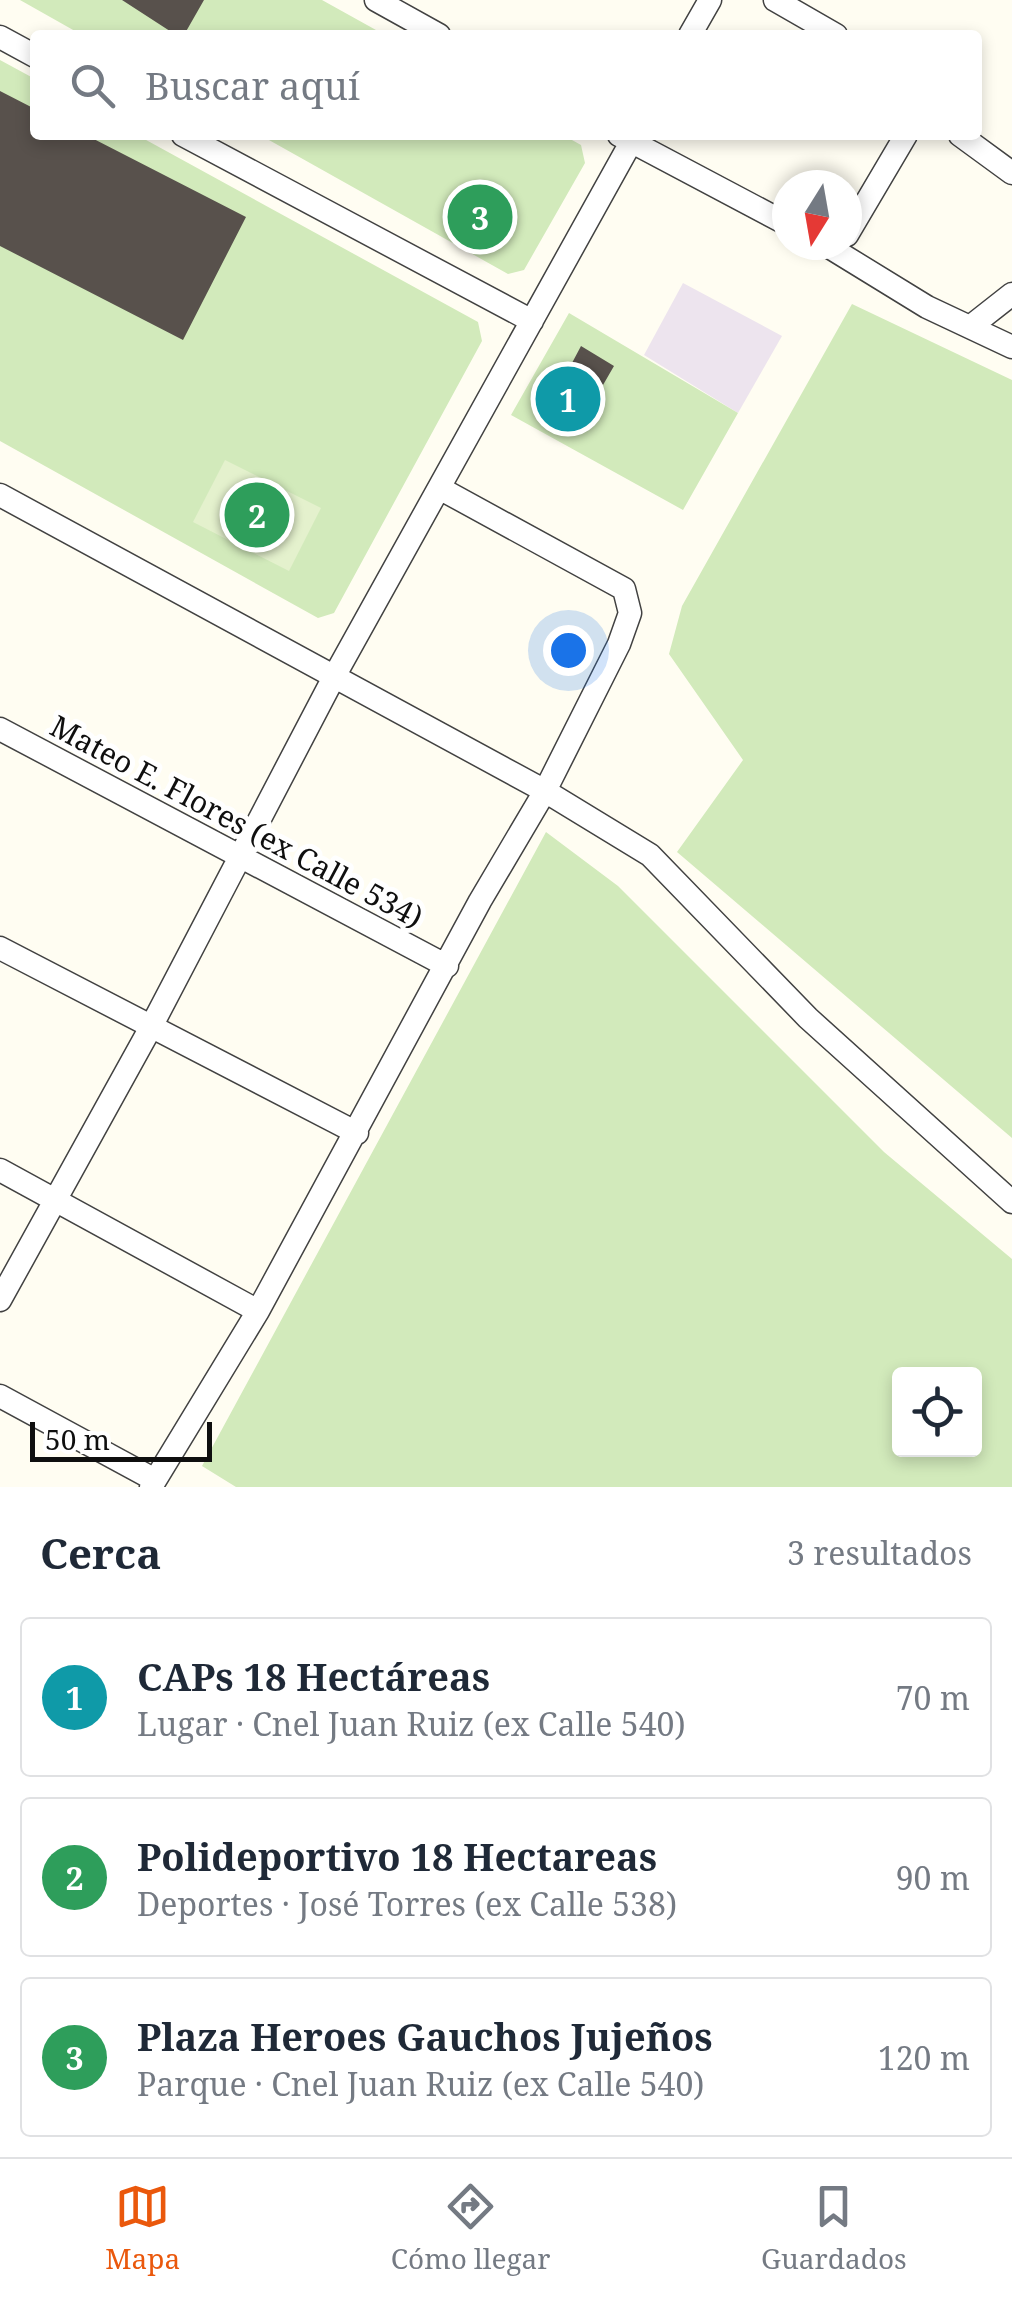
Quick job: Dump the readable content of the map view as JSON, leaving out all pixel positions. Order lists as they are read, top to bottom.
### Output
{
  "streets": {
    "street": ["Mateo E. Flores (ex Calle 534)"]
  },
  "scale_bar": "50 m",
  "north": "bottom",
  "page": {
    "search": "Buscar aquí",
    "pins": ["3", "1", "2"],
    "scale": "50 m",
    "heading": ["Cerca", "3 resultados"],
    "list": [
      {
        "mark": "1",
        "name": "CAPs 18 Hectáreas",
        "note": "Lugar · Cnel Juan Ruiz (ex Calle 540)",
        "value": "70 m"
      },
      {
        "mark": "2",
        "name": "Polideportivo 18 Hectareas",
        "note": "Deportes · José Torres (ex Calle 538)",
        "value": "90 m"
      },
      {
        "mark": "3",
        "name": "Plaza Heroes Gauchos Jujeños",
        "note": "Parque · Cnel Juan Ruiz (ex Calle 540)",
        "value": "120 m"
      }
    ],
    "nav": ["Mapa", "Cómo llegar", "Guardados"]
  }
}
